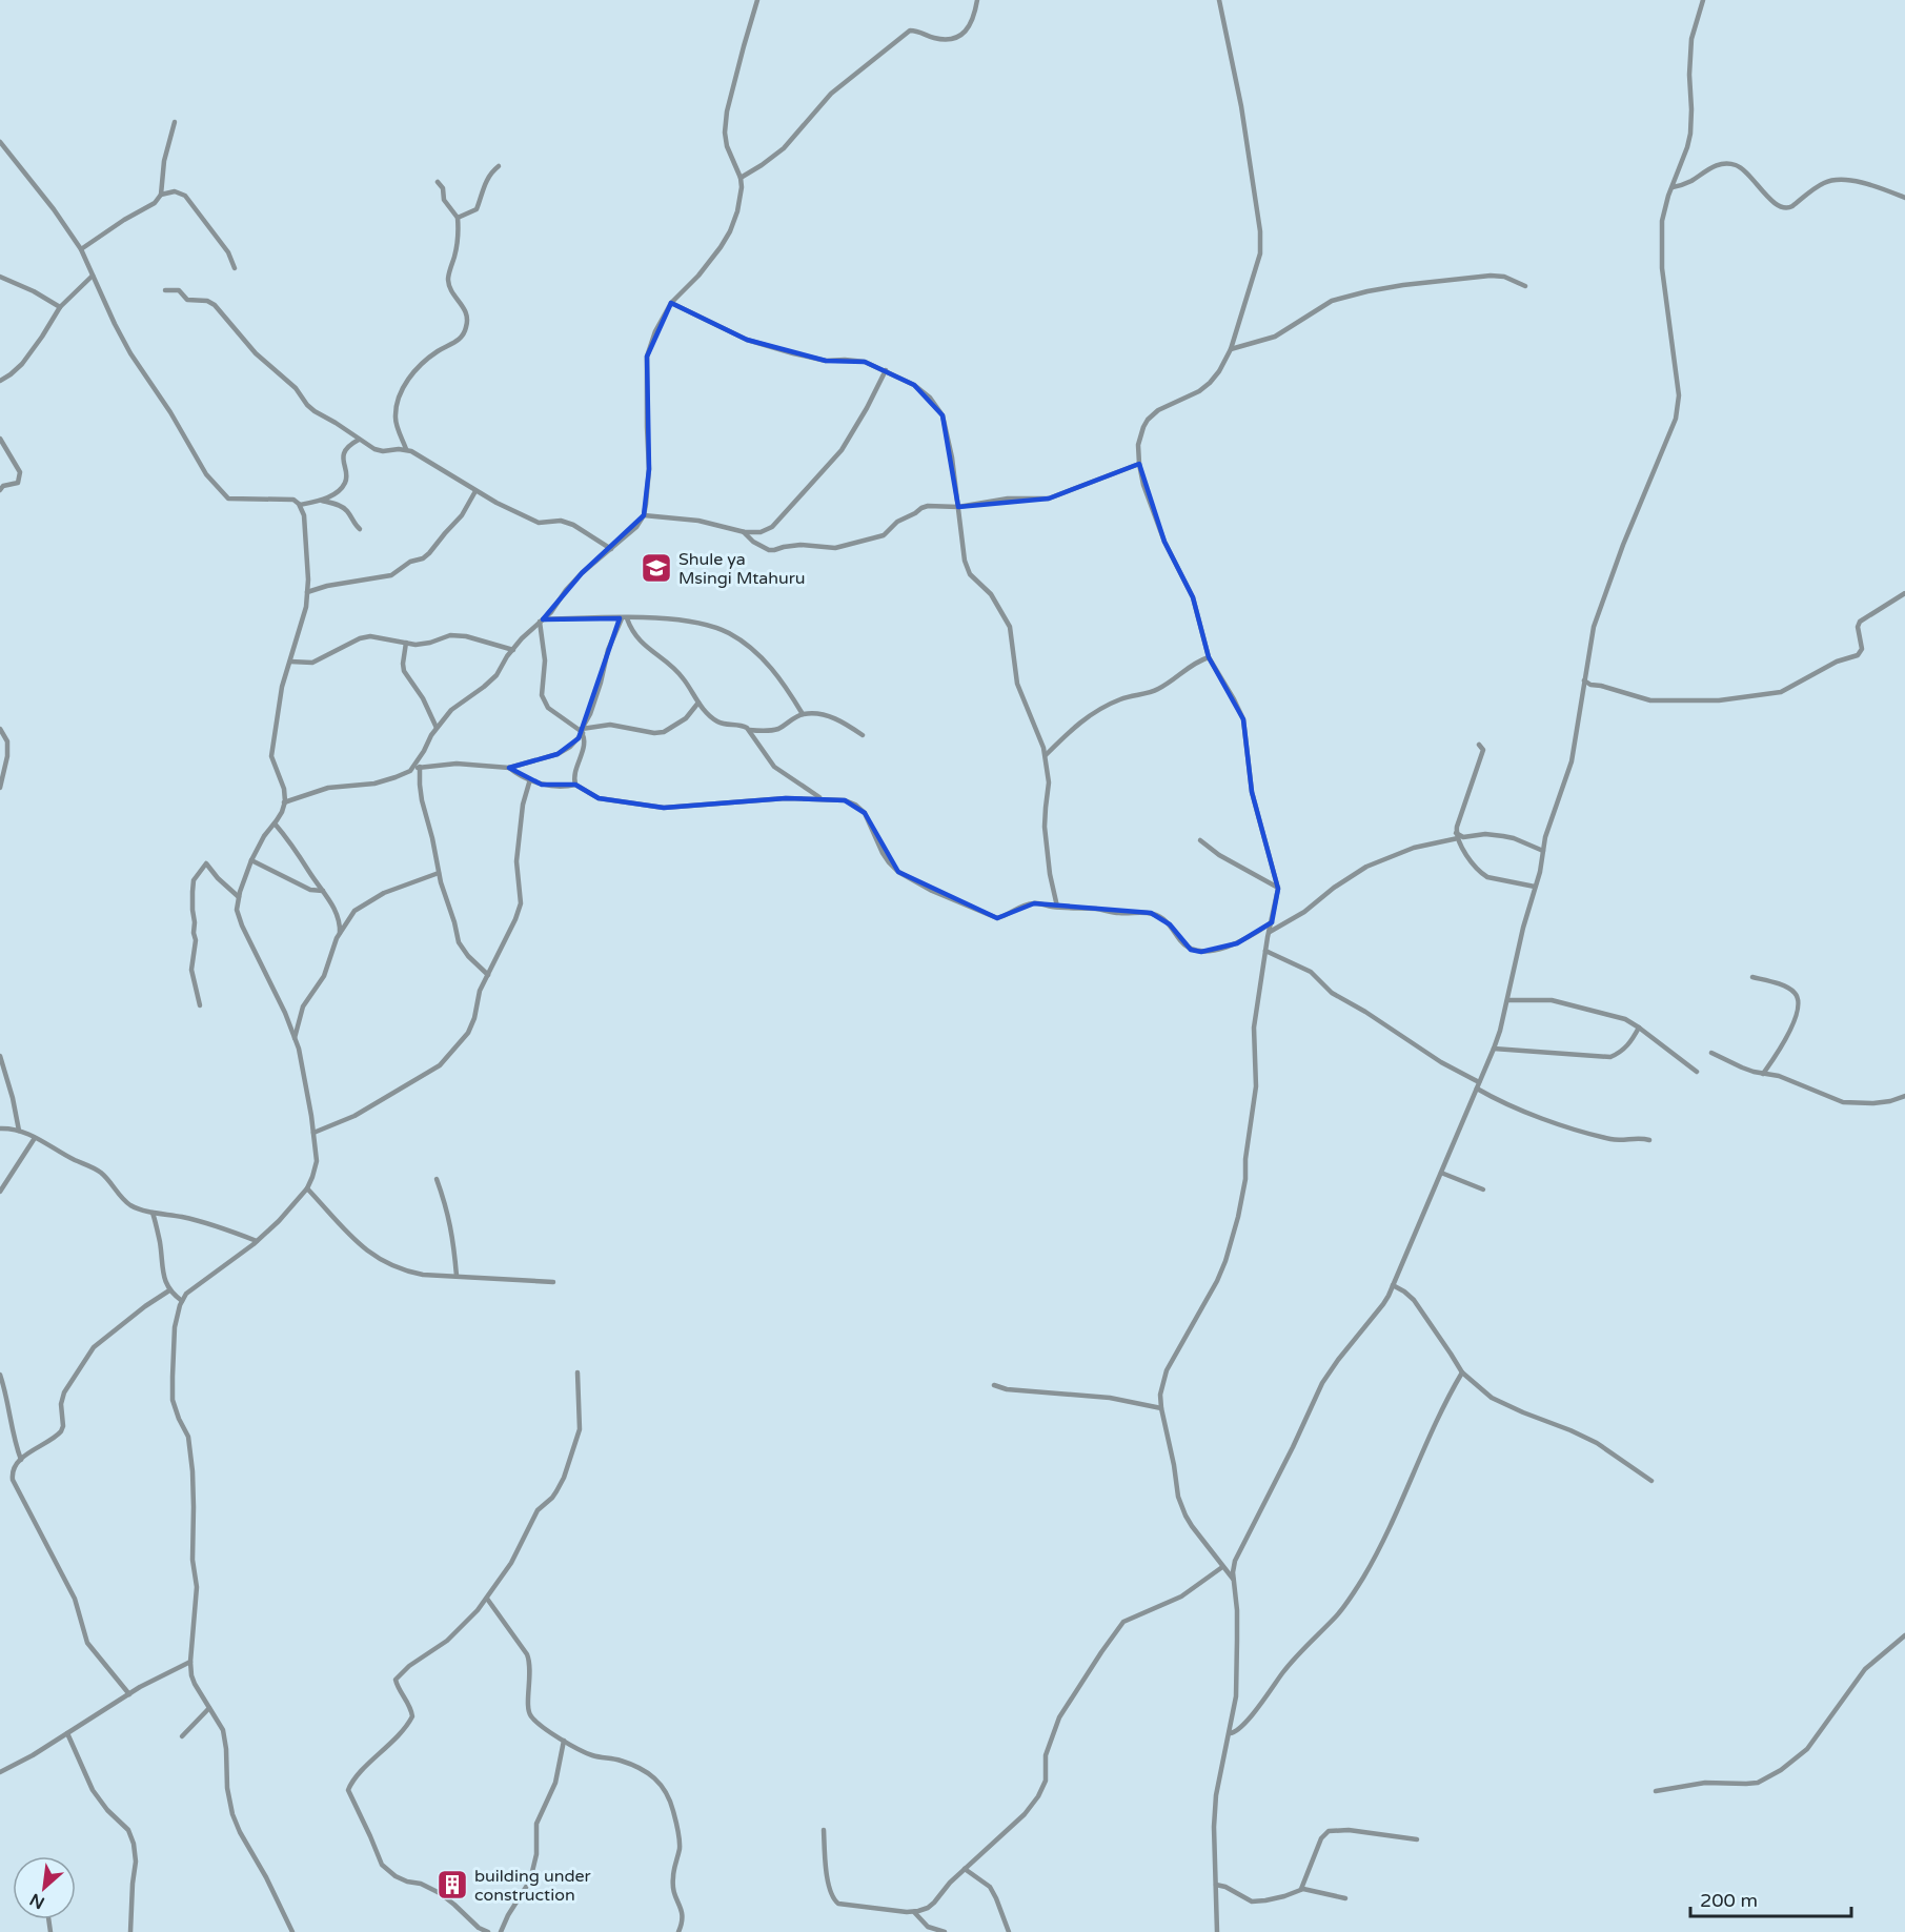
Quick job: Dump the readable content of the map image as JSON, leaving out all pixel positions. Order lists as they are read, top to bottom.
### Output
{
  "places": {
    "school or university": ["Shule ya Msingi Mtahuru"],
    "building": ["building under construction"]
  },
  "scale_bar": "200 m",
  "north": "bottom left"
}
